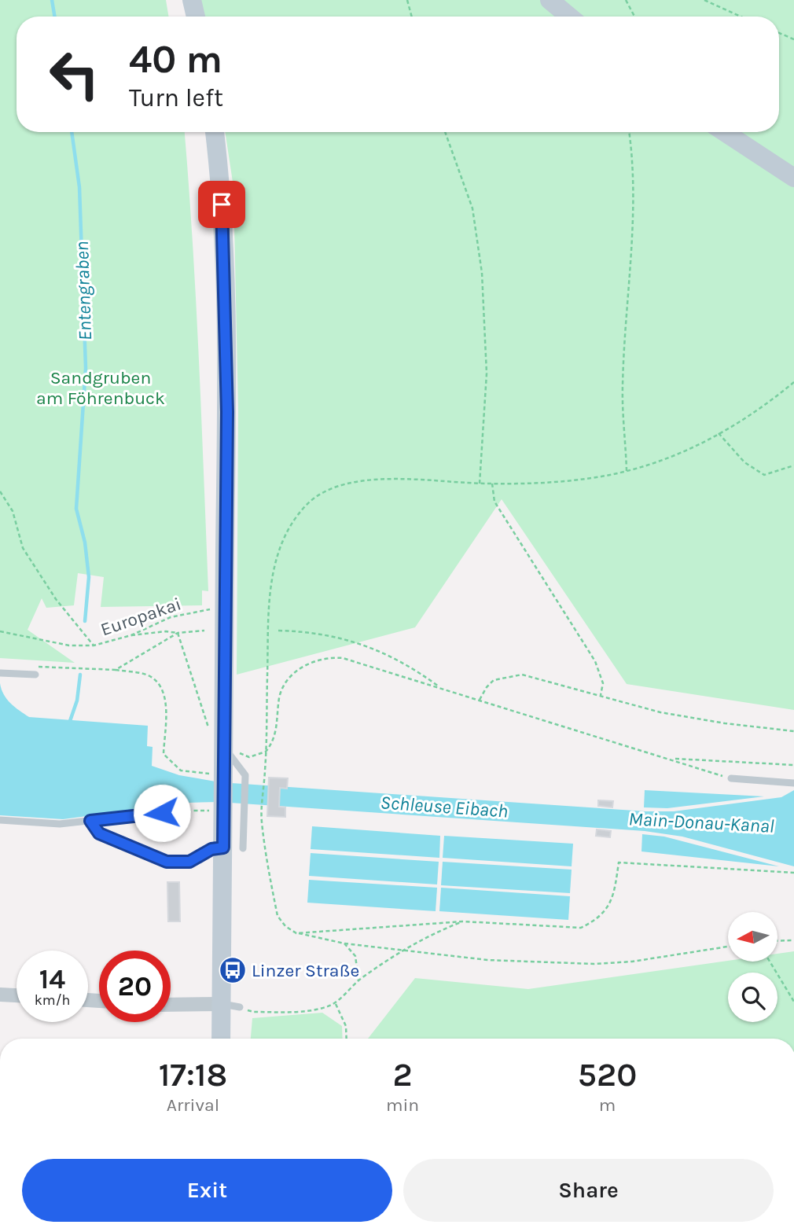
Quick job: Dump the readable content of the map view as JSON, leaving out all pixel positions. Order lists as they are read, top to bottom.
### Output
{
  "streets": {
    "path": ["Europakai"]
  },
  "water": ["Entengraben", "Schleuse Eibach", "Main-Donau-Kanal"],
  "parks": ["Sandgruben am Föhrenbuck"],
  "places": {
    "bus stop": ["Linzer Straße"]
  },
  "north": "left",
  "page": {
    "turn": ["40 m", "Turn left"],
    "speed": "14 km/h",
    "limit": "20",
    "eta": [
      "17:18",
      "Arrival",
      "2",
      "min",
      "520",
      "m"
    ],
    "buttons": ["Exit", "Share"]
  }
}
